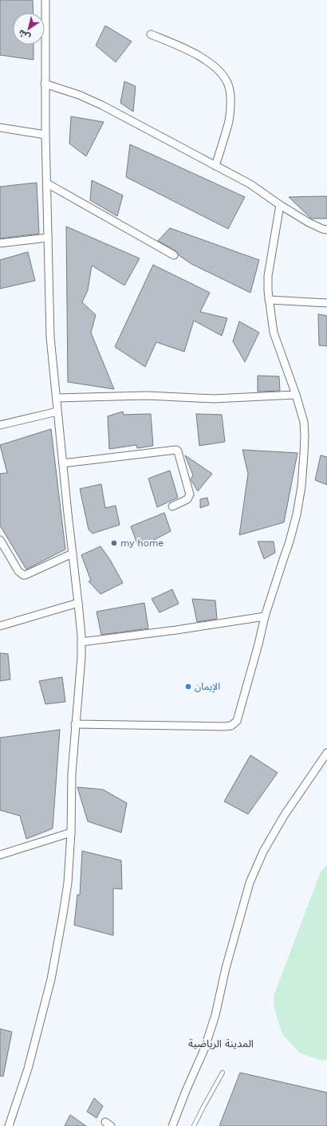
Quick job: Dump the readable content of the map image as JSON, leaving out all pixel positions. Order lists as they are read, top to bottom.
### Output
{
  "districts": ["المدينة الرياضية"],
  "places": ["my home", "الإيمان"],
  "north": "bottom left"
}
